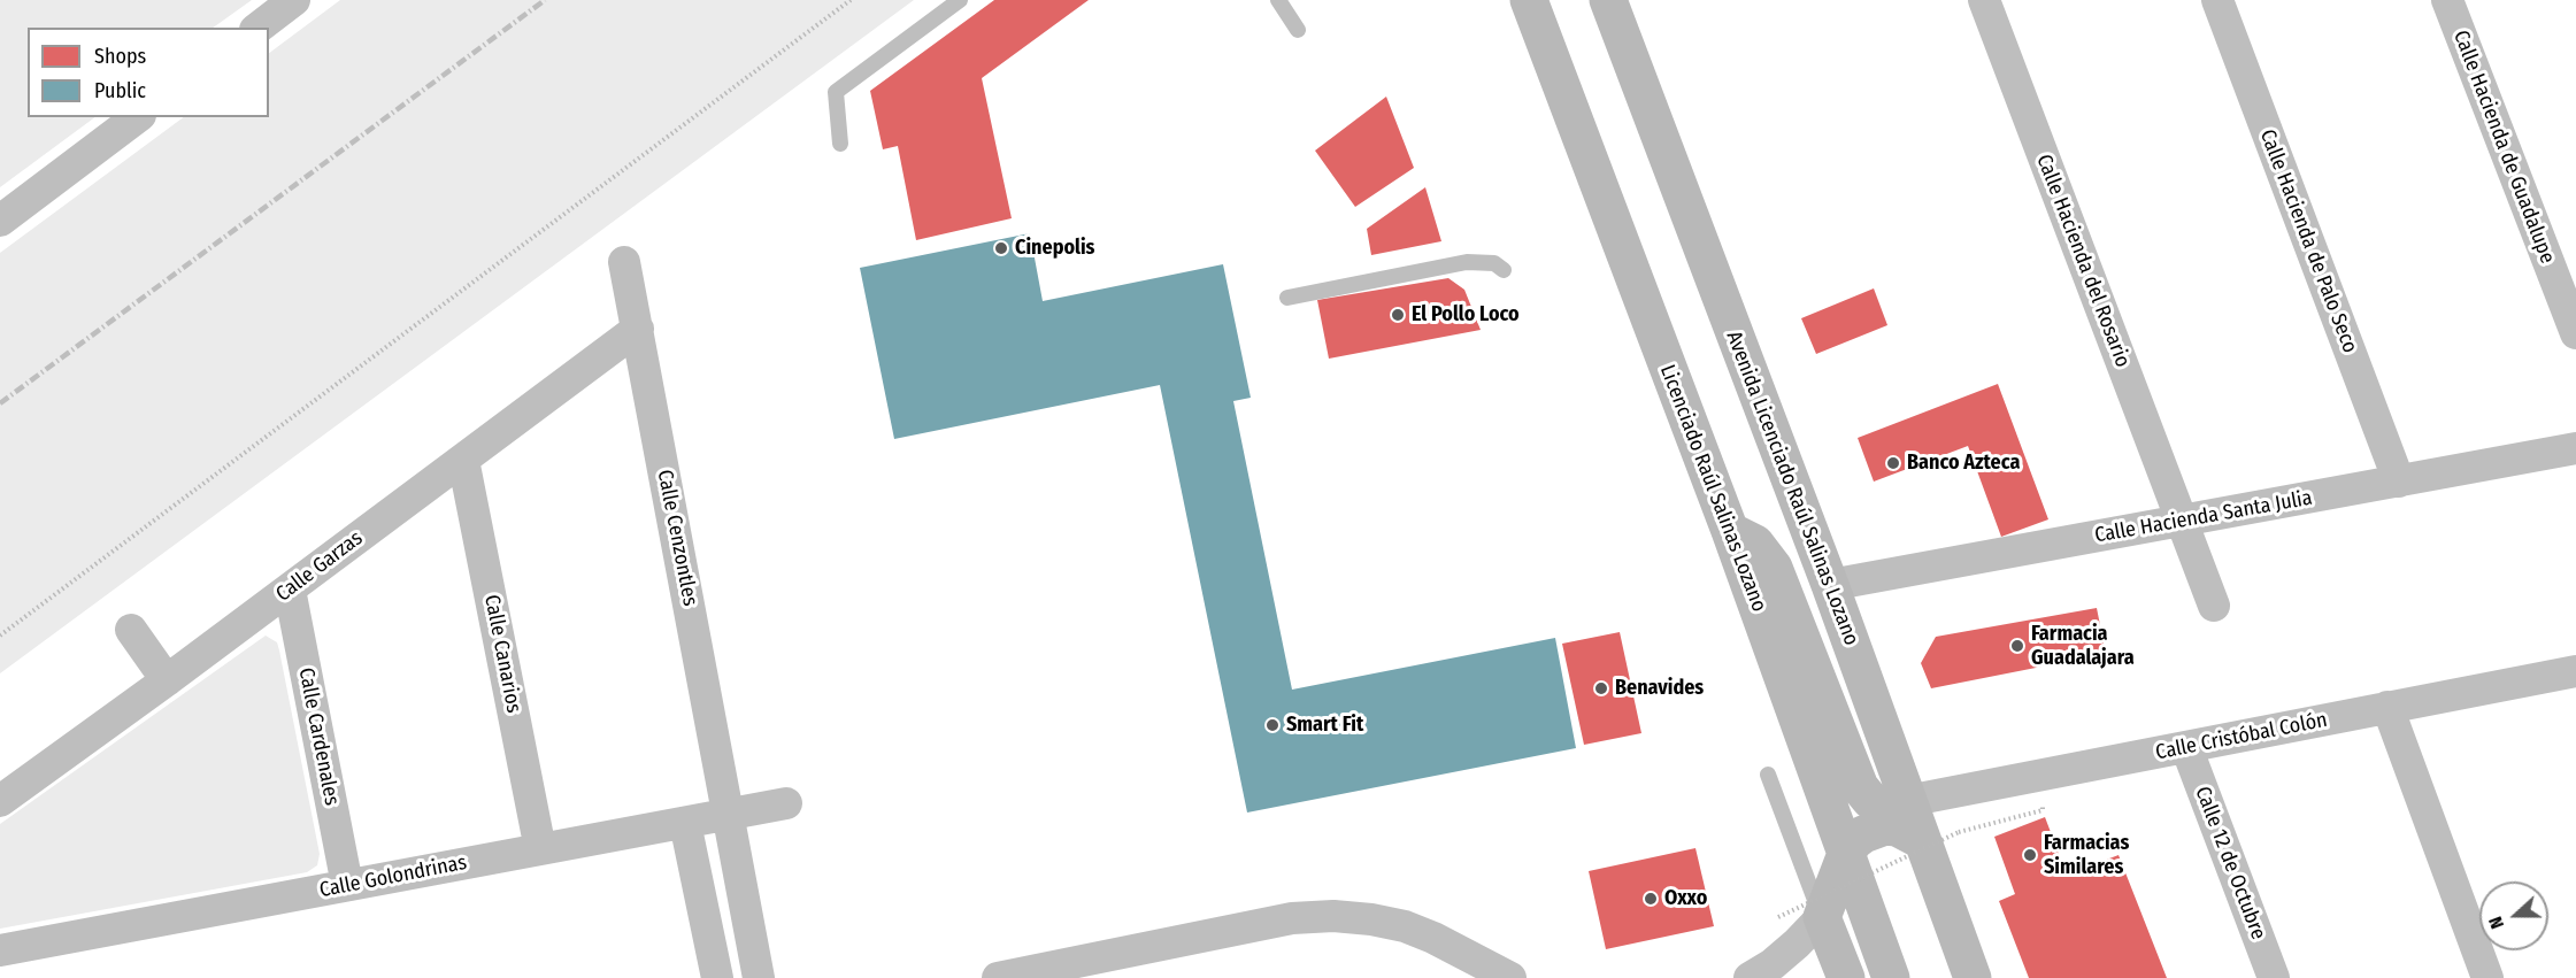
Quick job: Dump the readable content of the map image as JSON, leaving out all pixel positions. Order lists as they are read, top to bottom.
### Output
{
  "streets": {
    "main road": ["Licenciado Raúl Salinas Lozano", "Avenida Licenciado Raúl Salinas Lozano"],
    "street": [
      "Calle Hacienda de Guadalupe",
      "Calle Hacienda de Palo Seco",
      "Calle Hacienda del Rosario",
      "Calle Hacienda Santa Julia",
      "Calle Cenzontles",
      "Calle Garzas",
      "Calle Canarios",
      "Calle Cardenales",
      "Calle Cristóbal Colón",
      "Calle 12 de Octubre",
      "Calle Golondrinas"
    ]
  },
  "crossings": [
    ["Calle Hacienda de Palo Seco", "Calle Hacienda Santa Julia"],
    ["Calle Hacienda del Rosario", "Calle Hacienda Santa Julia"],
    ["Avenida Licenciado Raúl Salinas Lozano", "Calle Hacienda Santa Julia"],
    ["Avenida Licenciado Raúl Salinas Lozano", "Calle Cristóbal Colón"],
    ["Calle Cenzontles", "Calle Garzas"],
    ["Calle Cenzontles", "Calle Golondrinas"],
    ["Calle Garzas", "Calle Canarios"],
    ["Calle Garzas", "Calle Cardenales"],
    ["Calle Canarios", "Calle Golondrinas"],
    ["Calle Cardenales", "Calle Golondrinas"],
    ["Calle Cristóbal Colón", "Calle 12 de Octubre"]
  ],
  "places": [
    "Cinepolis",
    "El Pollo Loco",
    "Banco Azteca",
    "Farmacia Guadalajara",
    "Benavides",
    "Smart Fit",
    "Farmacias Similares",
    "Oxxo"
  ],
  "legend": ["Shops", "Public"],
  "north": "left"
}
